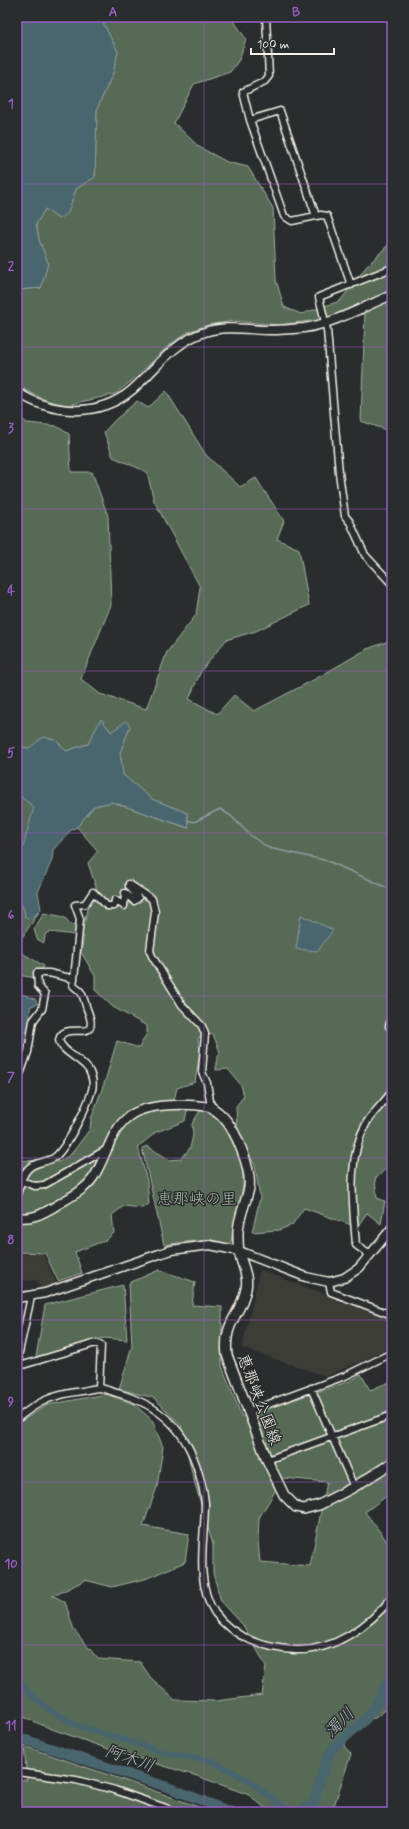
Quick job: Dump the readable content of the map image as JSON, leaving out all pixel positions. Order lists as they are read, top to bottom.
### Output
{
  "streets": {
    "main road": ["恵那峡公園線"]
  },
  "water": ["濁川", "阿木川"],
  "parks": ["恵那峡の里"],
  "scale_bar": "100 m",
  "grid": {
    "columns": ["A", "B"],
    "rows": [
      "1",
      "2",
      "3",
      "4",
      "5",
      "6",
      "7",
      "8",
      "9",
      "10",
      "11"
    ]
  }
}
